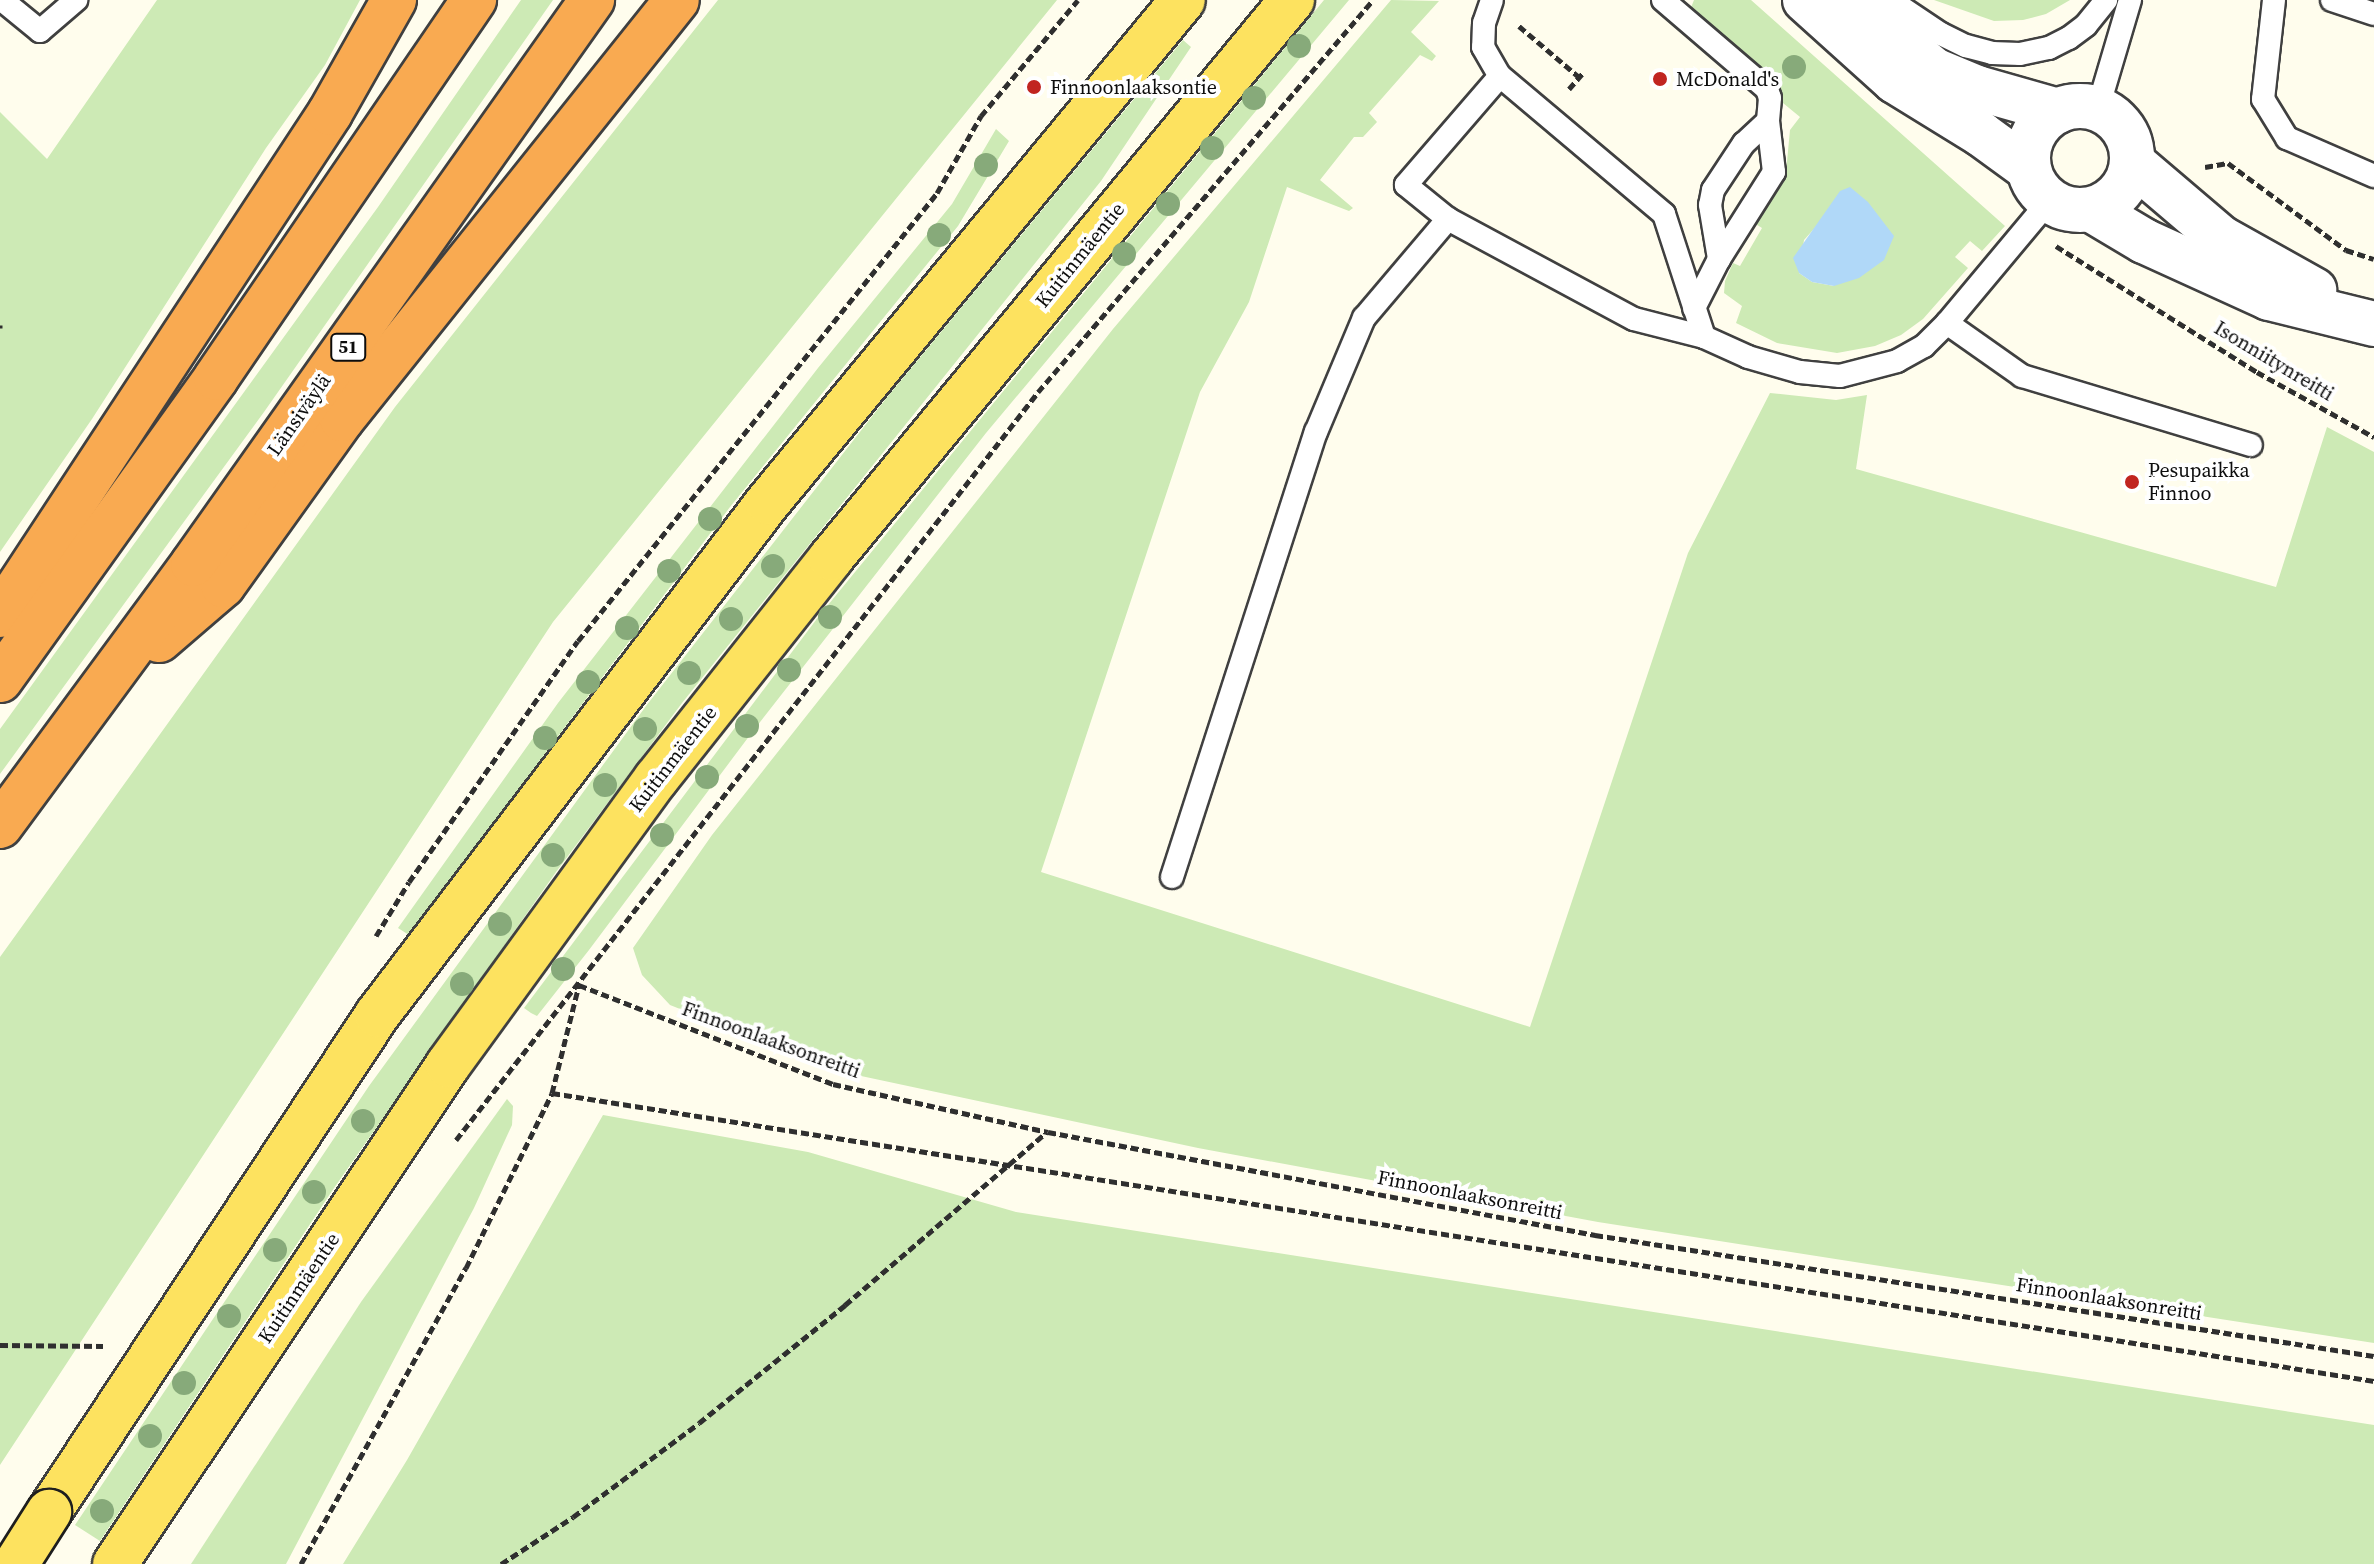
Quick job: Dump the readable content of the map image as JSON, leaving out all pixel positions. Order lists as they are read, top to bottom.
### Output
{
  "streets": {
    "highway": ["51", "Länsiväylä"],
    "main road": ["Kuitinmäentie"],
    "path": ["Isonniitynreitti", "Finnoonlaaksonreitti"]
  },
  "places": ["McDonald's", "Finnoonlaaksontie", "Pesupaikka Finnoo"]
}
